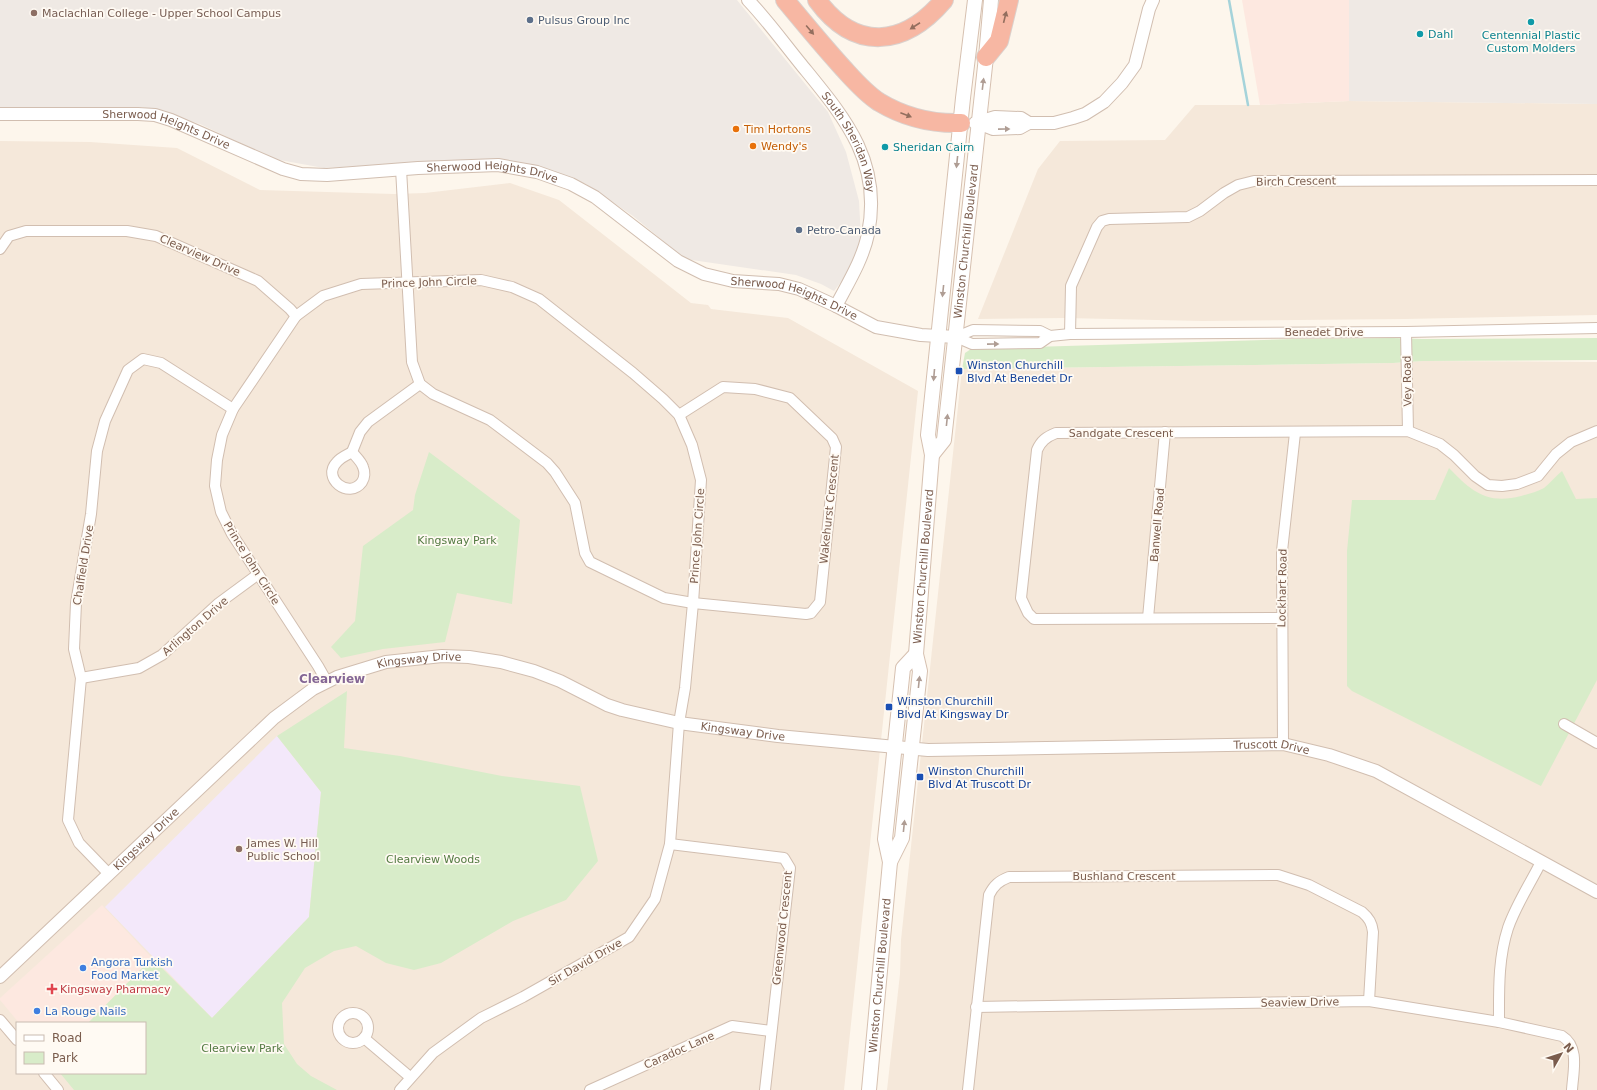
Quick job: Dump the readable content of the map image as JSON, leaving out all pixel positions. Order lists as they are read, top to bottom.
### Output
{
  "streets": {
    "main road": ["Winston Churchill Boulevard"],
    "street": [
      "Sherwood Heights Drive",
      "South Sheridan Way",
      "Birch Crescent",
      "Clearview Drive",
      "Prince John Circle",
      "Benedet Drive",
      "Vey Road",
      "Sandgate Crescent",
      "Wakehurst Crescent",
      "Banwell Road",
      "Chalfield Drive",
      "Lockhart Road",
      "Arlington Drive",
      "Kingsway Drive",
      "Truscott Drive",
      "Bushland Crescent",
      "Greenwood Crescent",
      "Sir David Drive",
      "Seaview Drive",
      "Caradoc Lane"
    ]
  },
  "crossings": [
    ["Sherwood Heights Drive", "South Sheridan Way"],
    ["Sherwood Heights Drive", "Winston Churchill Boulevard"],
    ["Sherwood Heights Drive", "Benedet Drive"],
    ["Birch Crescent", "Benedet Drive"],
    ["Winston Churchill Boulevard", "Benedet Drive"],
    ["Winston Churchill Boulevard", "Kingsway Drive"],
    ["Winston Churchill Boulevard", "Truscott Drive"],
    ["Clearview Drive", "Prince John Circle"],
    ["Prince John Circle", "Wakehurst Crescent"],
    ["Prince John Circle", "Chalfield Drive"],
    ["Prince John Circle", "Arlington Drive"],
    ["Prince John Circle", "Kingsway Drive"],
    ["Prince John Circle", "Sir David Drive"],
    ["Benedet Drive", "Vey Road"],
    ["Vey Road", "Sandgate Crescent"],
    ["Sandgate Crescent", "Banwell Road"],
    ["Sandgate Crescent", "Lockhart Road"],
    ["Chalfield Drive", "Arlington Drive"],
    ["Chalfield Drive", "Kingsway Drive"],
    ["Lockhart Road", "Truscott Drive"],
    ["Kingsway Drive", "Truscott Drive"],
    ["Kingsway Drive", "Sir David Drive"],
    ["Bushland Crescent", "Seaview Drive"],
    ["Greenwood Crescent", "Sir David Drive"],
    ["Greenwood Crescent", "Caradoc Lane"]
  ],
  "districts": ["Clearview"],
  "parks": ["Kingsway Park", "Clearview Woods", "Clearview Park"],
  "places": {
    "other": [
      "Maclachlan College - Upper School Campus",
      "Pulsus Group Inc",
      "Centennial Plastic Custom Molders",
      "Dahl",
      "Tim Hortons",
      "Wendy's",
      "Sheridan Cairn",
      "Petro-Canada",
      "James W. Hill Public School",
      "Angora Turkish Food Market",
      "La Rouge Nails"
    ],
    "transit": ["Winston Churchill Blvd At Benedet Dr", "Winston Churchill Blvd At Kingsway Dr", "Winston Churchill Blvd At Truscott Dr"],
    "health": ["Kingsway Pharmacy"]
  },
  "legend": ["Road", "Park"],
  "north": "top right"
}
